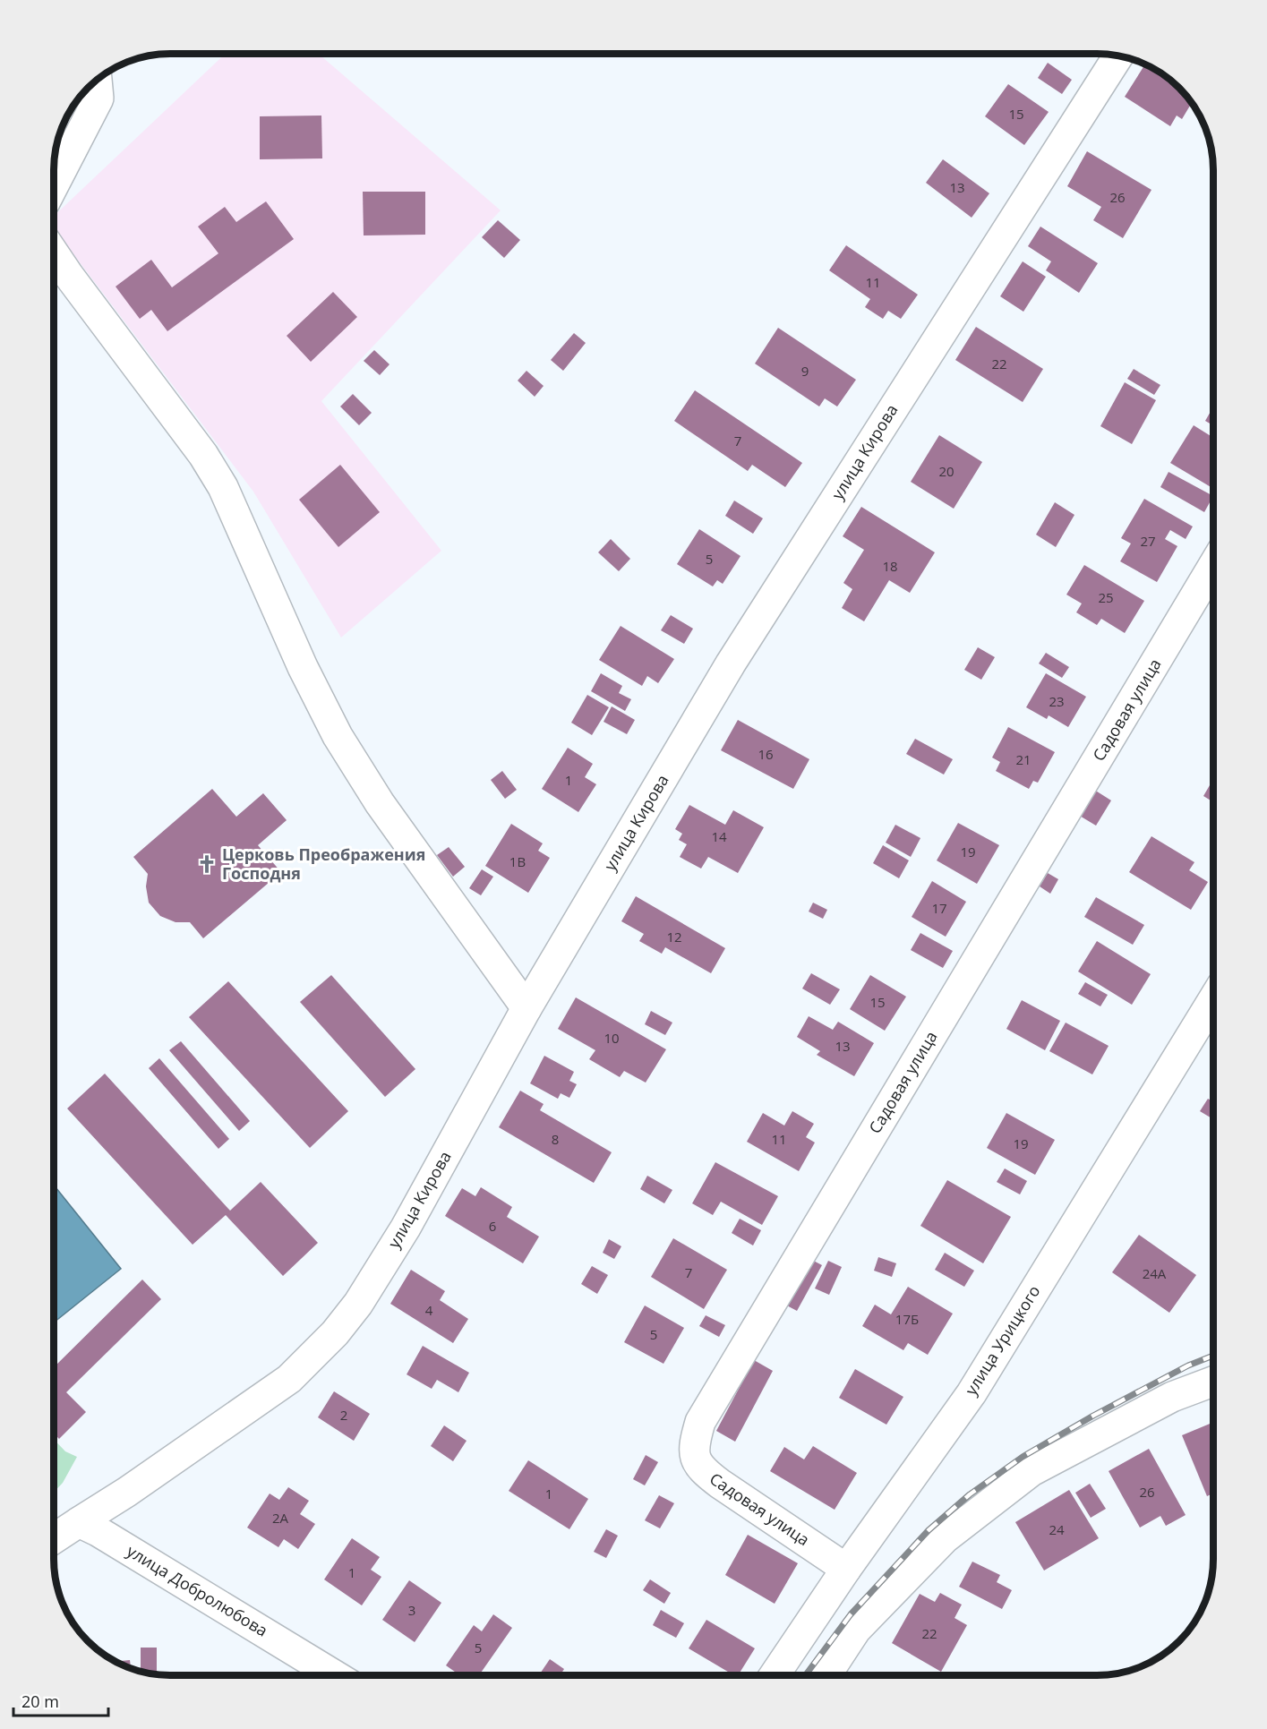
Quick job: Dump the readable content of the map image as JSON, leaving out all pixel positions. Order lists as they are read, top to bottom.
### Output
{
  "streets": {
    "street": [
      "улица Кирова",
      "Садовая улица",
      "улица Урицкого",
      "улица Добролюбова"
    ]
  },
  "crossings": [
    ["улица Кирова", "улица Добролюбова"],
    ["Садовая улица", "улица Урицкого"]
  ],
  "places": {
    "church": ["Церковь Преображения Господня"]
  },
  "house_numbers": [
    "15",
    "13",
    "26",
    "11",
    "22",
    "9",
    "7",
    "20",
    "27",
    "5",
    "18",
    "25",
    "23",
    "16",
    "21",
    "1",
    "14",
    "19",
    "1В",
    "17",
    "12",
    "15",
    "10",
    "13",
    "8",
    "11",
    "19",
    "6",
    "7",
    "24А",
    "4",
    "17Б",
    "5",
    "2",
    "26",
    "1",
    "2А",
    "24",
    "1",
    "3",
    "22",
    "5"
  ],
  "scale_bar": "20 m"
}
